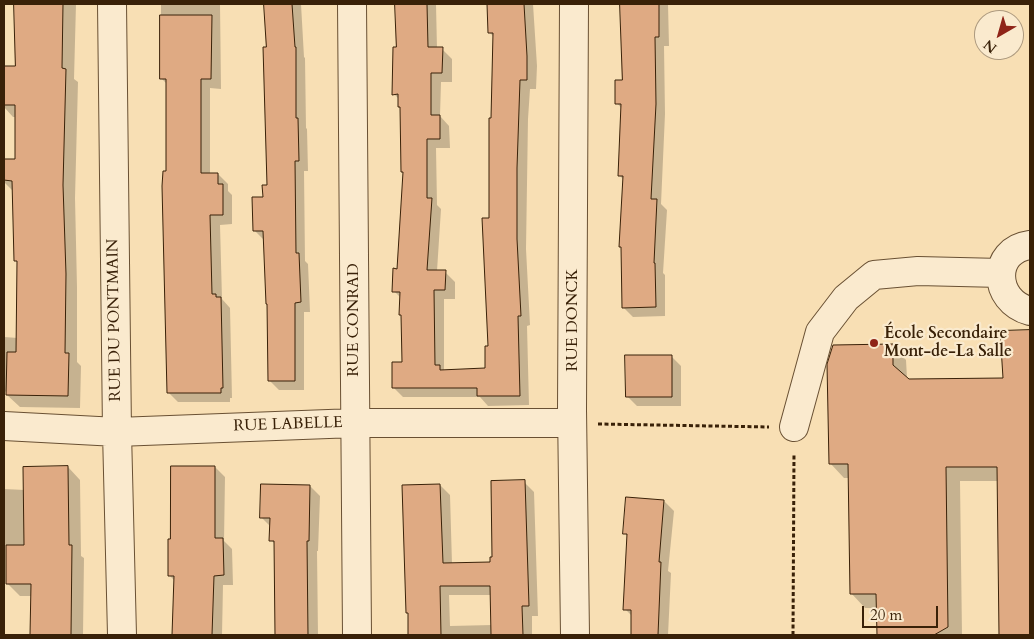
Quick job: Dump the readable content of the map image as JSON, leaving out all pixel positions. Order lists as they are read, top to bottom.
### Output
{
  "streets": {
    "street": [
      "RUE DU PONTMAIN",
      "RUE CONRAD",
      "RUE DONCK",
      "RUE LABELLE"
    ]
  },
  "crossings": [
    ["RUE DU PONTMAIN", "RUE LABELLE"],
    ["RUE CONRAD", "RUE LABELLE"],
    ["RUE DONCK", "RUE LABELLE"]
  ],
  "places": ["École Secondaire Mont-de-La Salle"],
  "scale_bar": "20 m",
  "north": "bottom left"
}
